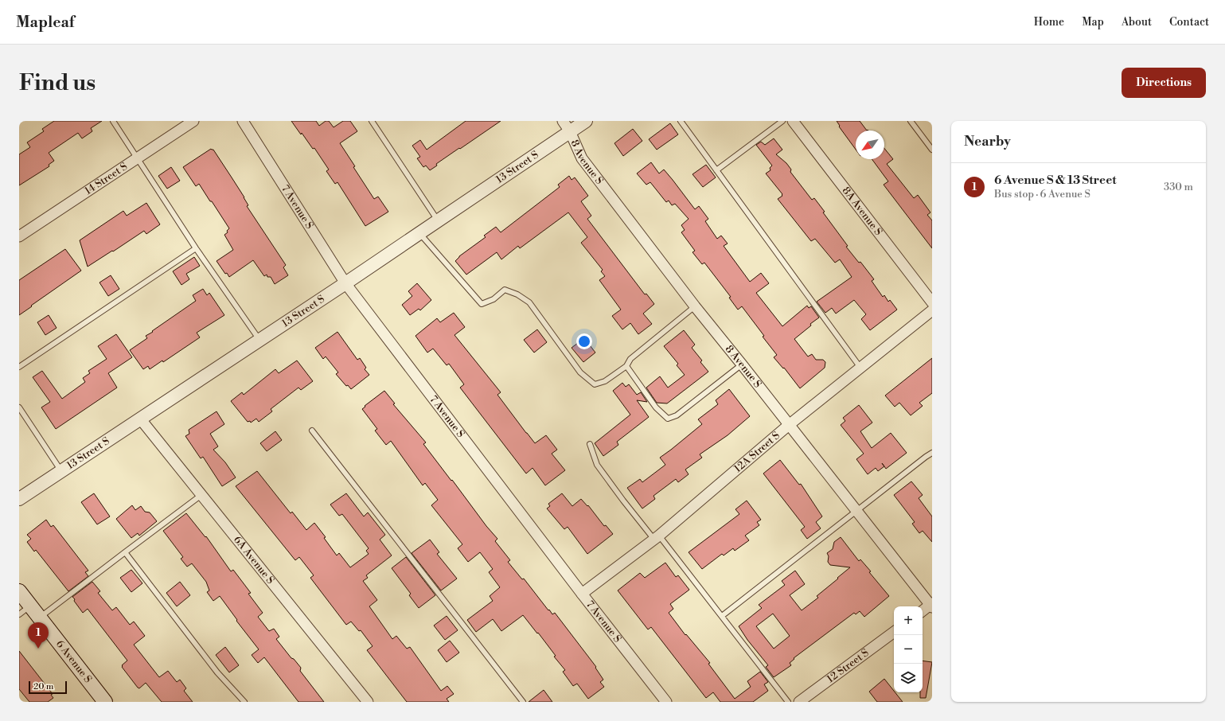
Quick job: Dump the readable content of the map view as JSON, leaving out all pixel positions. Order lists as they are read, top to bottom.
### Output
{
  "streets": {
    "main road": ["6 Avenue S"],
    "street": [
      "8 Avenue S",
      "13 Street S",
      "14 Street S",
      "7 Avenue S",
      "8A Avenue S",
      "12A Street S",
      "6A Avenue S",
      "12 Street S"
    ]
  },
  "crossings": [
    ["8 Avenue S", "13 Street S"],
    ["8 Avenue S", "12A Street S"],
    ["13 Street S", "7 Avenue S"],
    ["13 Street S", "6A Avenue S"],
    ["7 Avenue S", "12A Street S"]
  ],
  "scale_bar": "20 m",
  "north": "bottom left",
  "page": {
    "header": "Mapleaf",
    "nav": [
      "Home",
      "Map",
      "About",
      "Contact"
    ],
    "buttons": "Directions",
    "title": "Find us",
    "heading": "Nearby",
    "list": [
      {
        "mark": "1",
        "name": "6 Avenue S & 13 Street",
        "note": "Bus stop · 6 Avenue S",
        "value": "330 m"
      }
    ],
    "map_buttons": ["+", "−"],
    "pins": "1",
    "scale": "20 m"
  }
}
